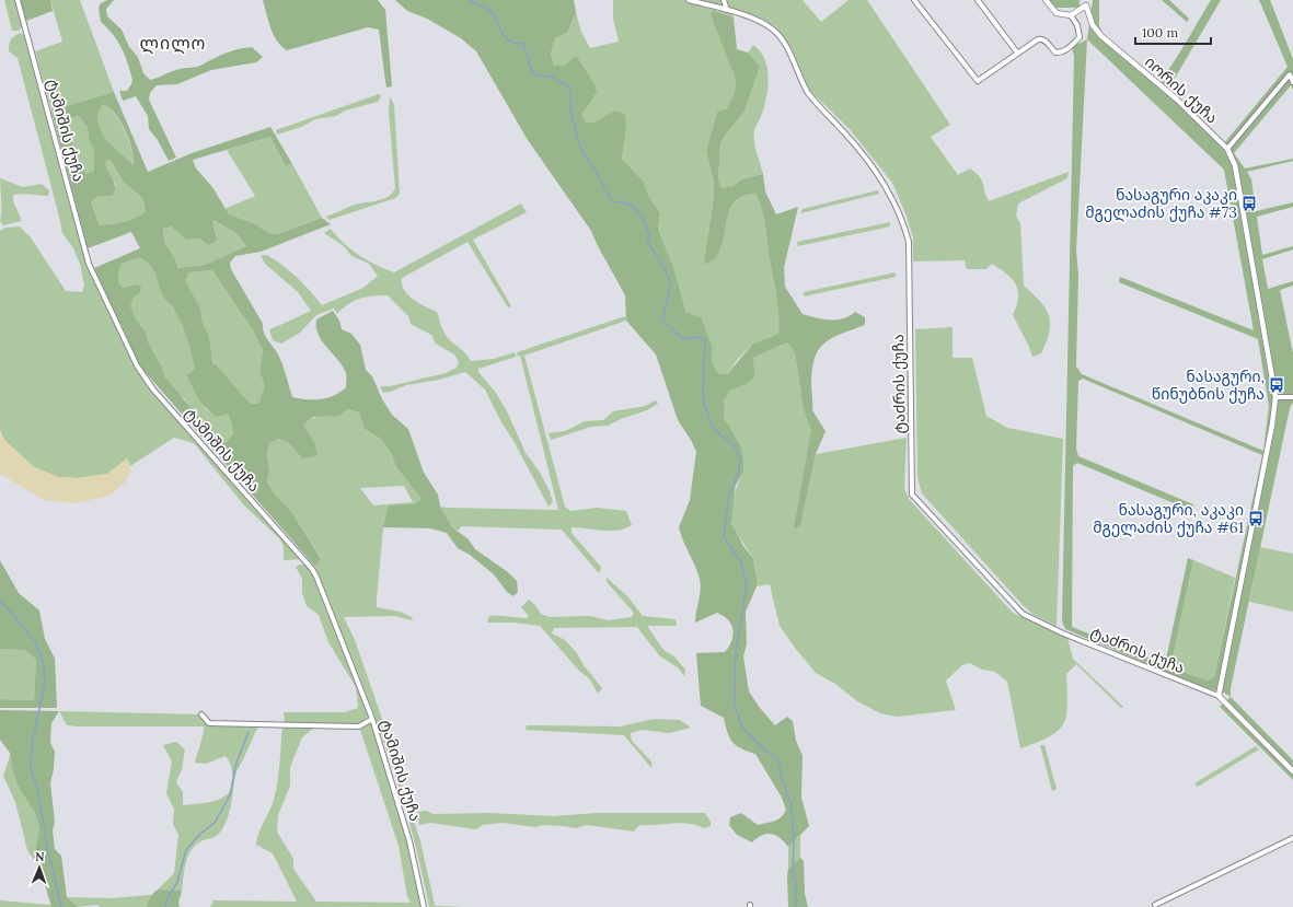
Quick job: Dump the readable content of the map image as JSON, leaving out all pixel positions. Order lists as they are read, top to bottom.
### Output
{
  "streets": {
    "street": ["იორის ქუჩა", "ტამიშის ქუჩა", "ტაძრის ქუჩა"]
  },
  "districts": ["ლილო"],
  "places": {
    "bus stop": ["ნასაგური აკაკი მგელაძის ქუჩა #73", "ნასაგური, წინუბნის ქუჩა", "ნასაგური, აკაკი მგელაძის ქუჩა #61"]
  },
  "scale_bar": "100 m",
  "north": "top"
}
